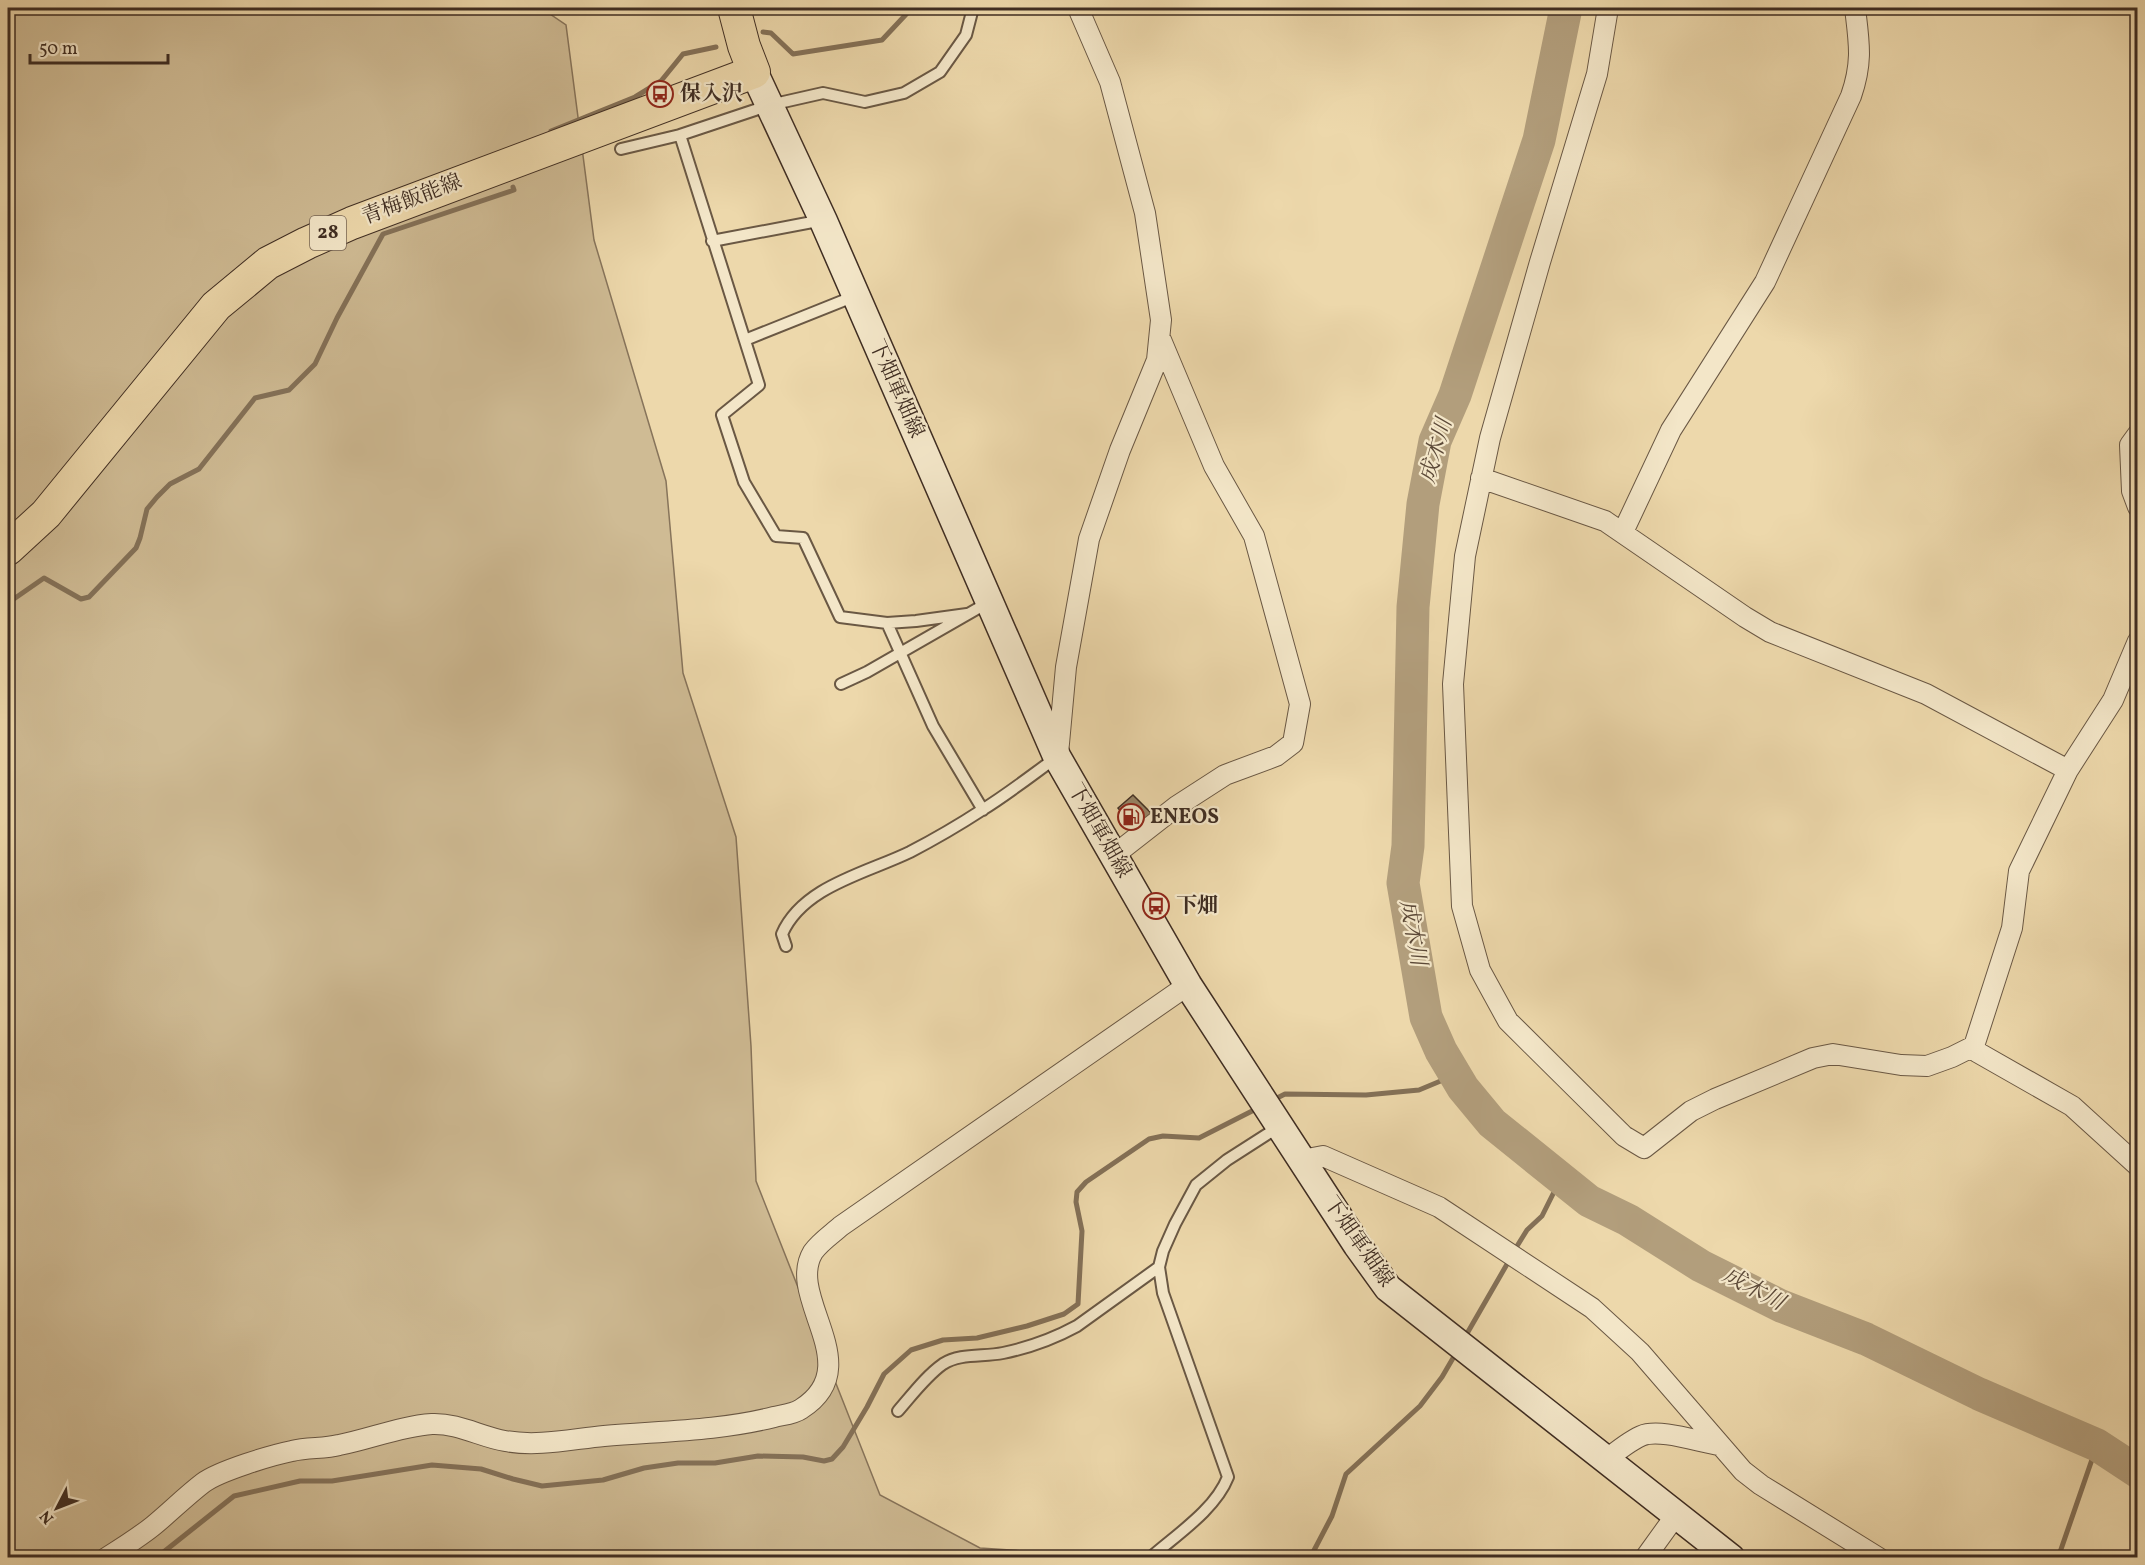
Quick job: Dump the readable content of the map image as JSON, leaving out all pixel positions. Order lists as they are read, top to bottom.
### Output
{
  "streets": {
    "main road": ["青梅飯能線", "28", "下畑軍畑線"]
  },
  "crossings": [
    ["青梅飯能線", "下畑軍畑線"]
  ],
  "water": ["成木川"],
  "places": {
    "bus stop": ["保入沢", "下畑"],
    "fuel station": ["ENEOS"]
  },
  "scale_bar": "50 m",
  "north": "bottom left"
}
